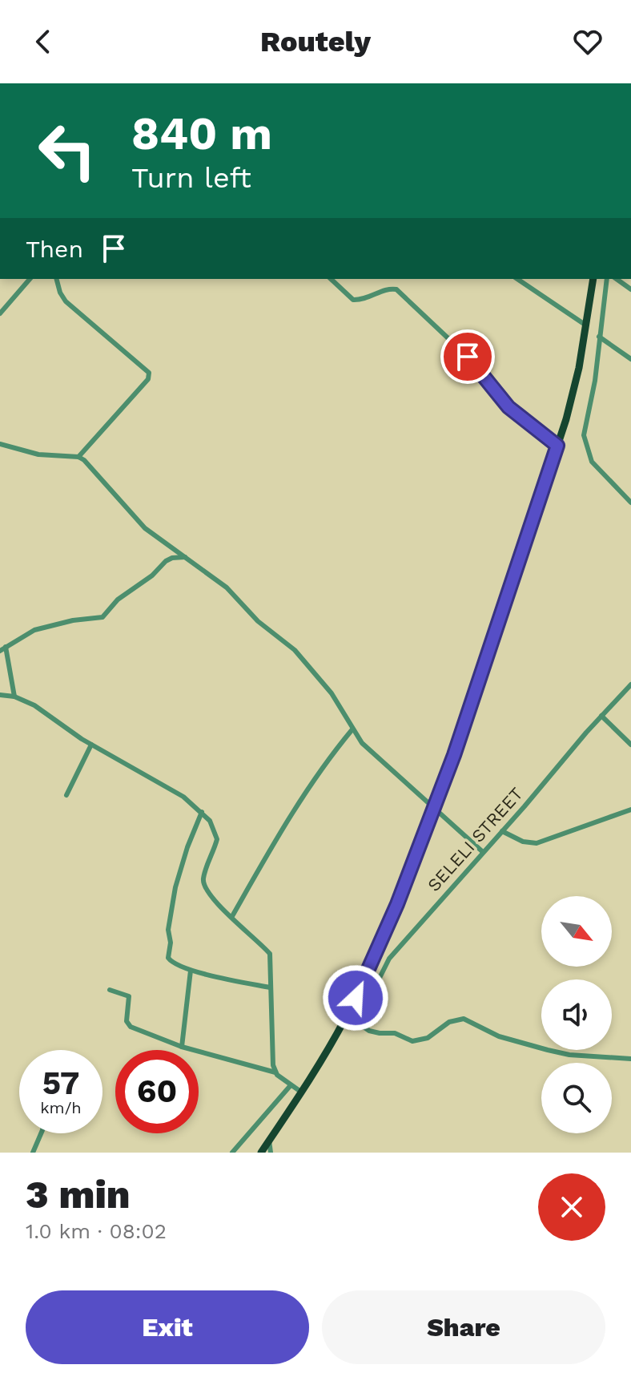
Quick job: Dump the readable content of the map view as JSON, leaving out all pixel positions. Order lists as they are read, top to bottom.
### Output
{
  "streets": {
    "street": ["SELELI STREET"]
  },
  "north": "bottom right",
  "page": {
    "header": "Routely",
    "turn": ["840 m", "Turn left"],
    "then": "Then",
    "speed": "57 km/h",
    "limit": "60",
    "heading": ["3 min", "1.0 km · 08:02"],
    "buttons": ["Exit", "Share"]
  }
}
